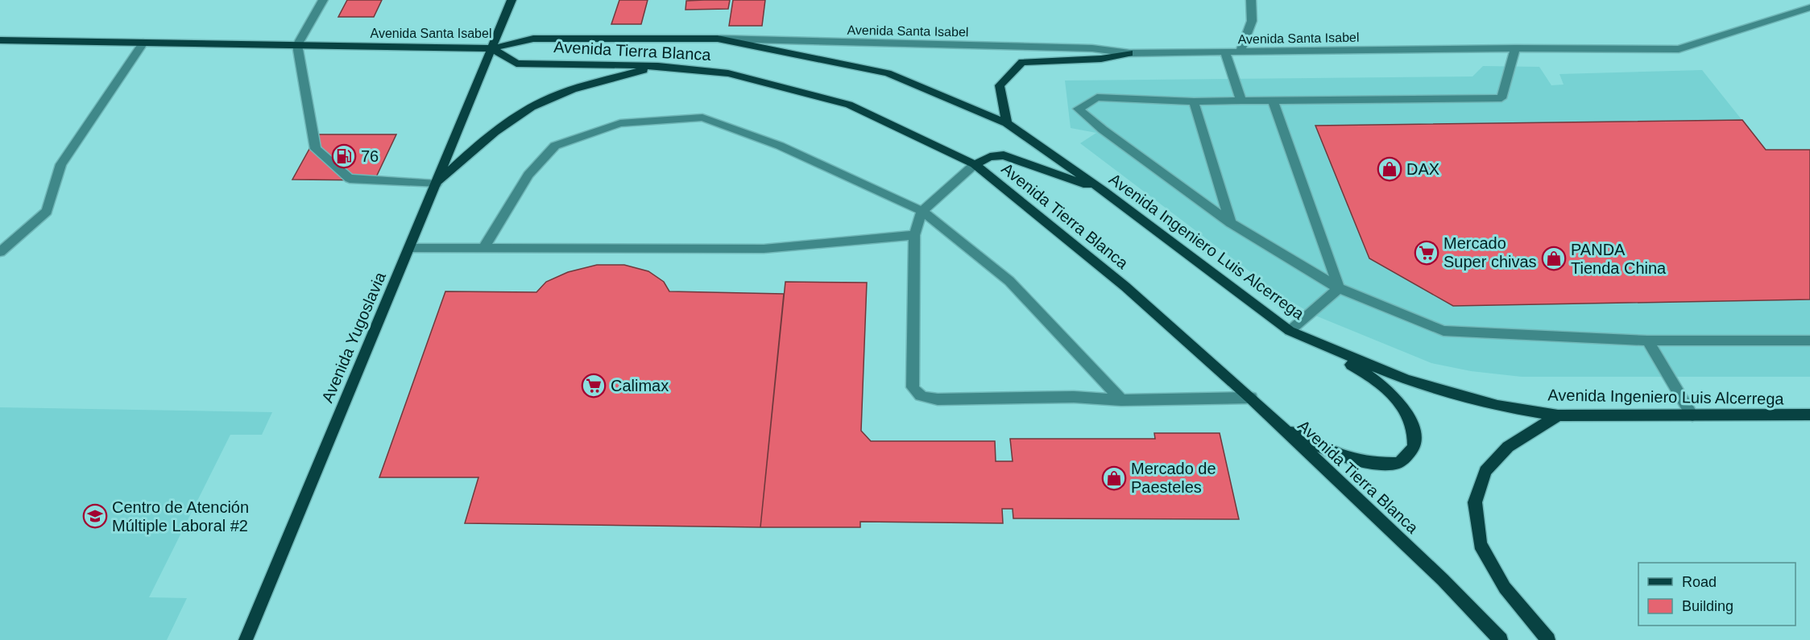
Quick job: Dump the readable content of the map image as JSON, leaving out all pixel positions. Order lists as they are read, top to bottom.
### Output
{
  "streets": {
    "main road": [
      "Avenida Santa Isabel",
      "Avenida Tierra Blanca",
      "Avenida Ingeniero Luis Alcerrega",
      "Avenida Yugoslavia"
    ]
  },
  "crossings": [
    ["Avenida Santa Isabel", "Avenida Tierra Blanca"],
    ["Avenida Santa Isabel", "Avenida Ingeniero Luis Alcerrega"],
    ["Avenida Santa Isabel", "Avenida Yugoslavia"],
    ["Avenida Tierra Blanca", "Avenida Yugoslavia"]
  ],
  "places": {
    "fuel station": ["76"],
    "shop": ["DAX", "PANDA Tienda China", "Mercado de Paesteles"],
    "supermarket": ["Mercado Super chivas", "Calimax"],
    "school or university": ["Centro de Atención Múltiple Laboral #2"]
  },
  "legend": ["Road", "Building"]
}
